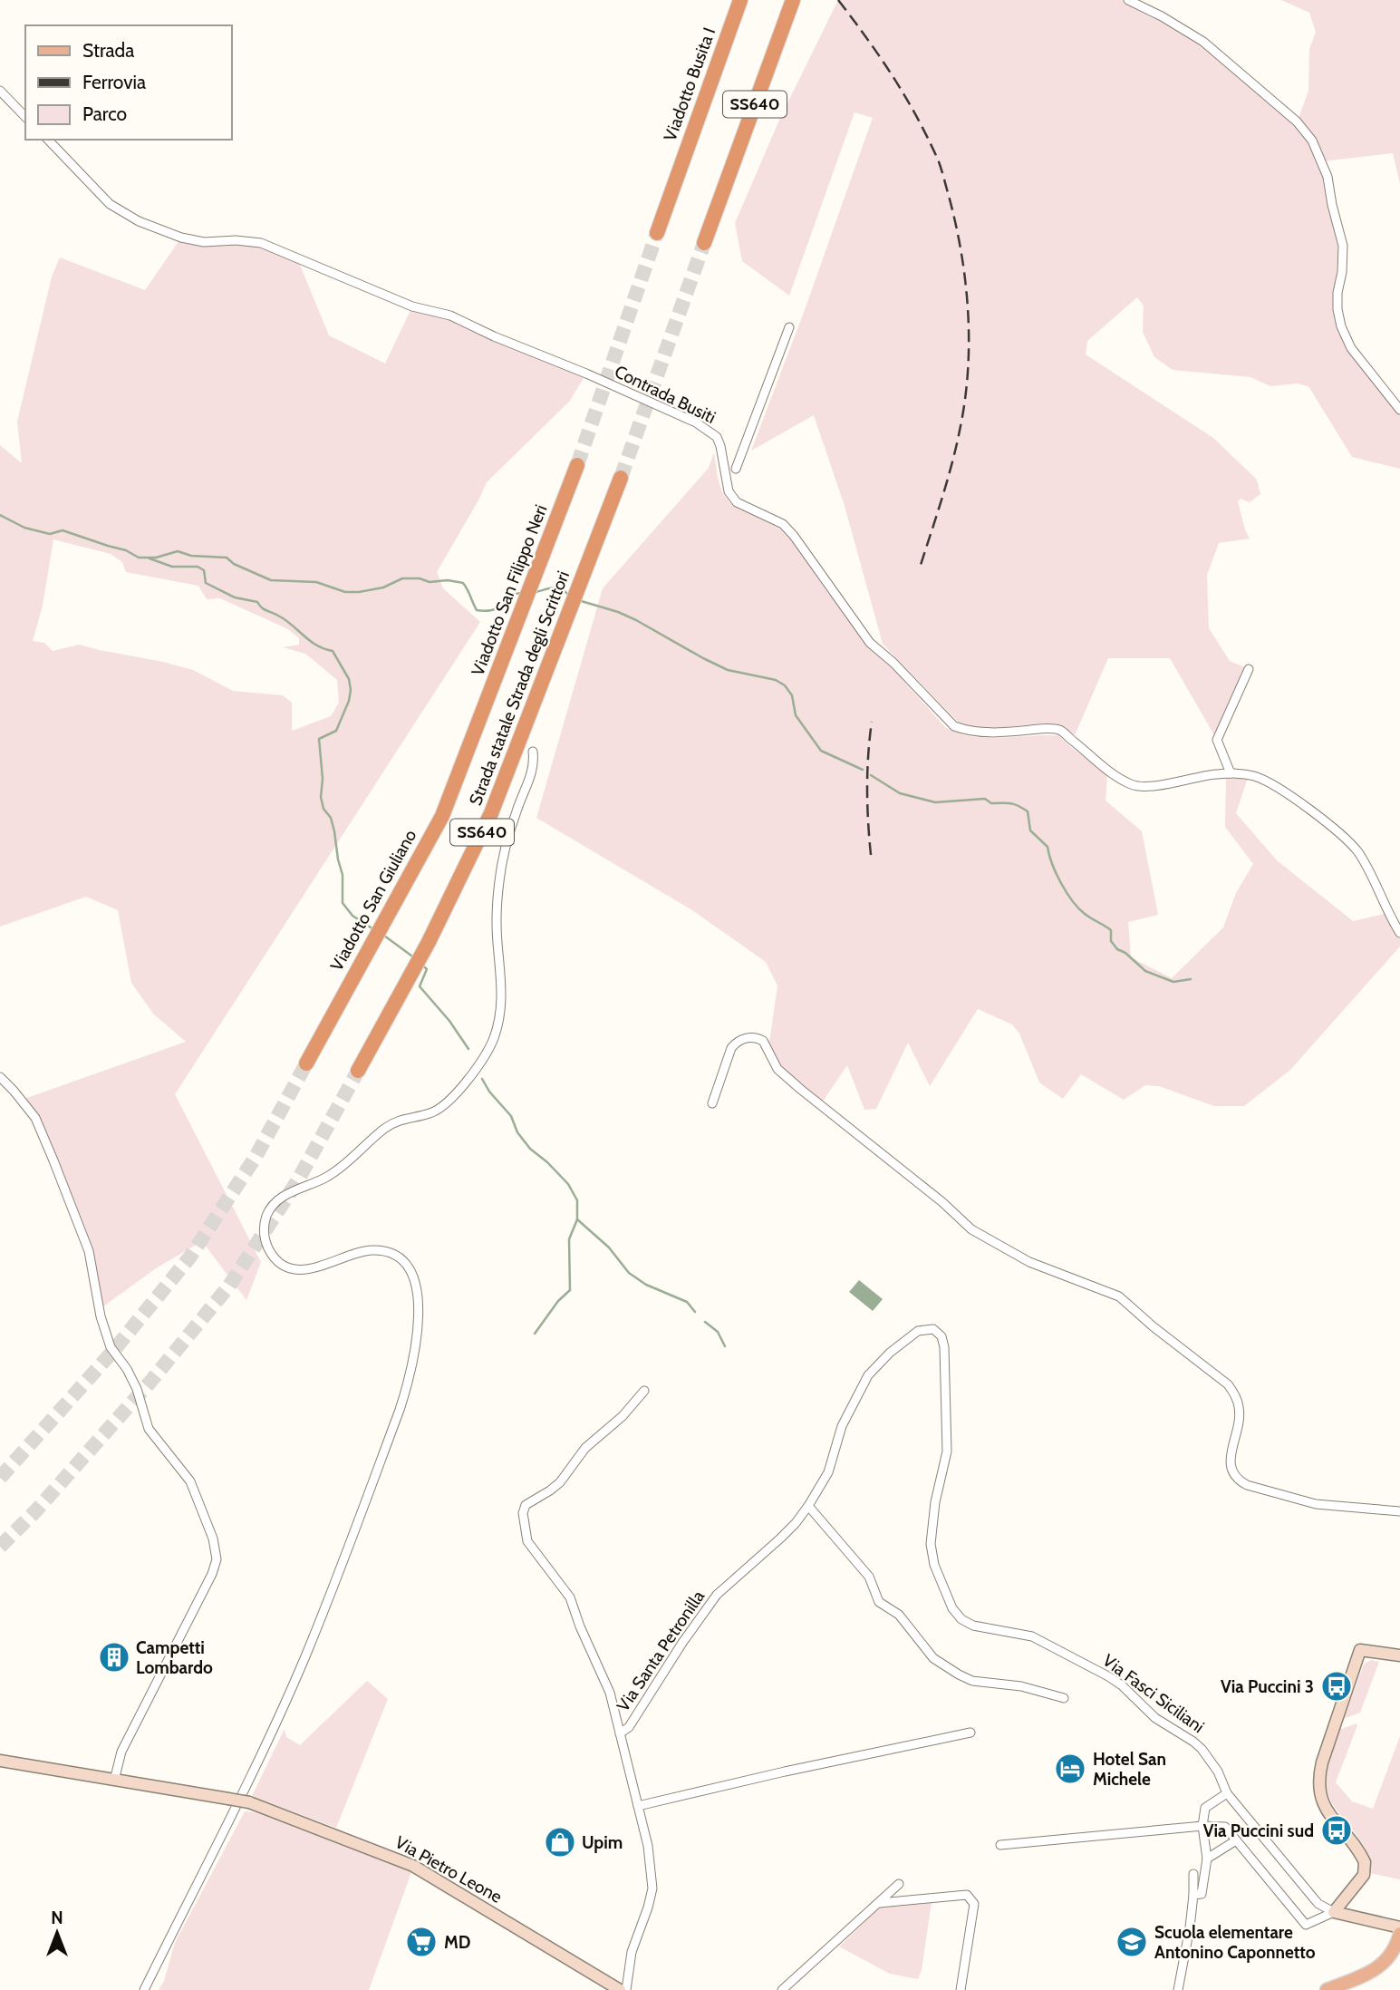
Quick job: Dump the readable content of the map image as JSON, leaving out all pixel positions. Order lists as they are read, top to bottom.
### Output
{
  "streets": {
    "highway": [
      "Viadotto Busita I",
      "SS640",
      "Viadotto San Filippo Neri",
      "Strada statale Strada degli Scrittori",
      "Viadotto San Giuliano"
    ],
    "main road": ["Via Pietro Leone"],
    "street": ["Contrada Busiti", "Via Santa Petronilla", "Via Fasci Siciliani"]
  },
  "crossings": [
    ["Viadotto San Filippo Neri", "Strada statale Strada degli Scrittori"],
    ["Strada statale Strada degli Scrittori", "Viadotto San Giuliano"],
    ["Via Santa Petronilla", "Via Fasci Siciliani"]
  ],
  "places": {
    "building": ["Campetti Lombardo"],
    "bus stop": ["Via Puccini 3", "Via Puccini sud"],
    "hotel": ["Hotel San Michele"],
    "shop": ["Upim"],
    "supermarket": ["MD"],
    "school or university": ["Scuola elementare Antonino Caponnetto"]
  },
  "legend": ["Strada", "Ferrovia", "Parco"],
  "north": "top"
}
